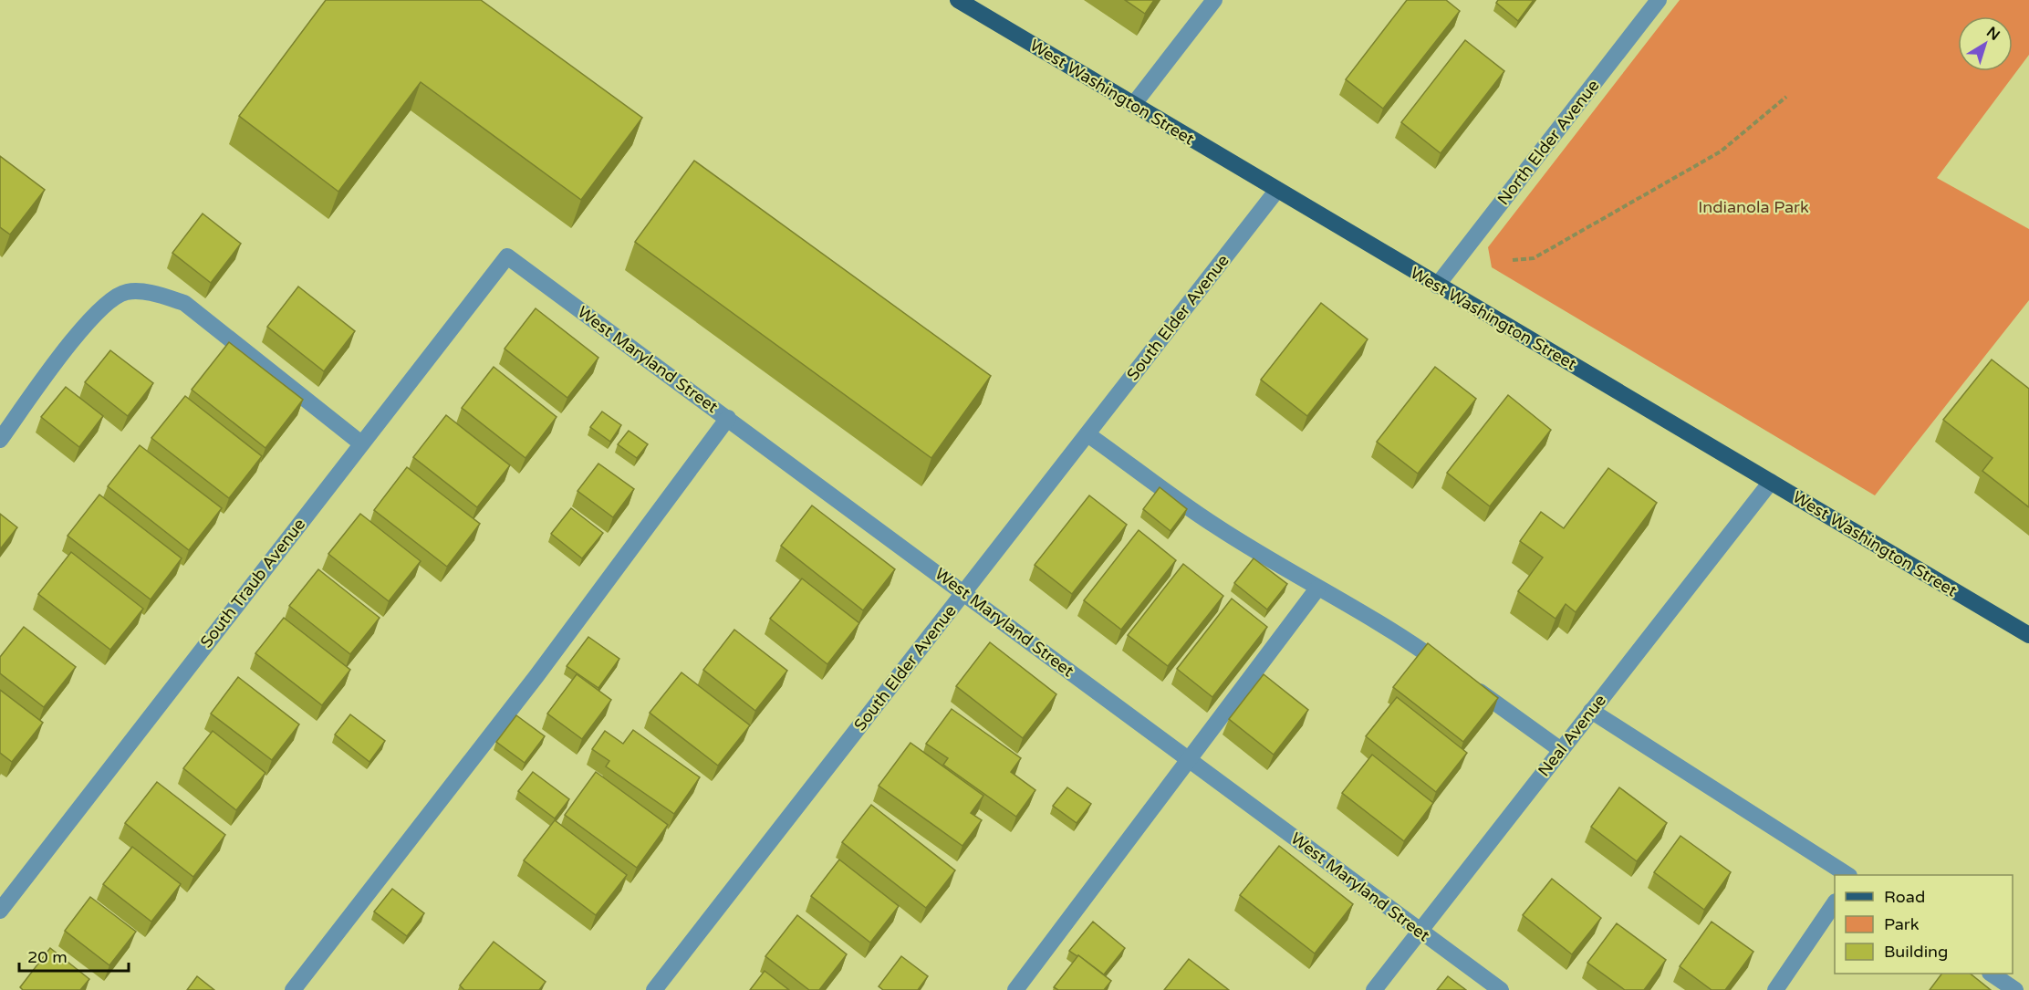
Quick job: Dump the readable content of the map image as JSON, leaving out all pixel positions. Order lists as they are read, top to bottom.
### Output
{
  "streets": {
    "main road": ["West Washington Street"],
    "street": [
      "North Elder Avenue",
      "South Elder Avenue",
      "West Maryland Street",
      "South Traub Avenue",
      "Neal Avenue"
    ]
  },
  "crossings": [
    ["West Washington Street", "North Elder Avenue"],
    ["West Washington Street", "South Elder Avenue"],
    ["West Washington Street", "Neal Avenue"],
    ["South Elder Avenue", "West Maryland Street"],
    ["West Maryland Street", "South Traub Avenue"],
    ["West Maryland Street", "Neal Avenue"]
  ],
  "parks": ["Indianola Park"],
  "legend": ["Road", "Park", "Building"],
  "scale_bar": "20 m",
  "north": "top right"
}
